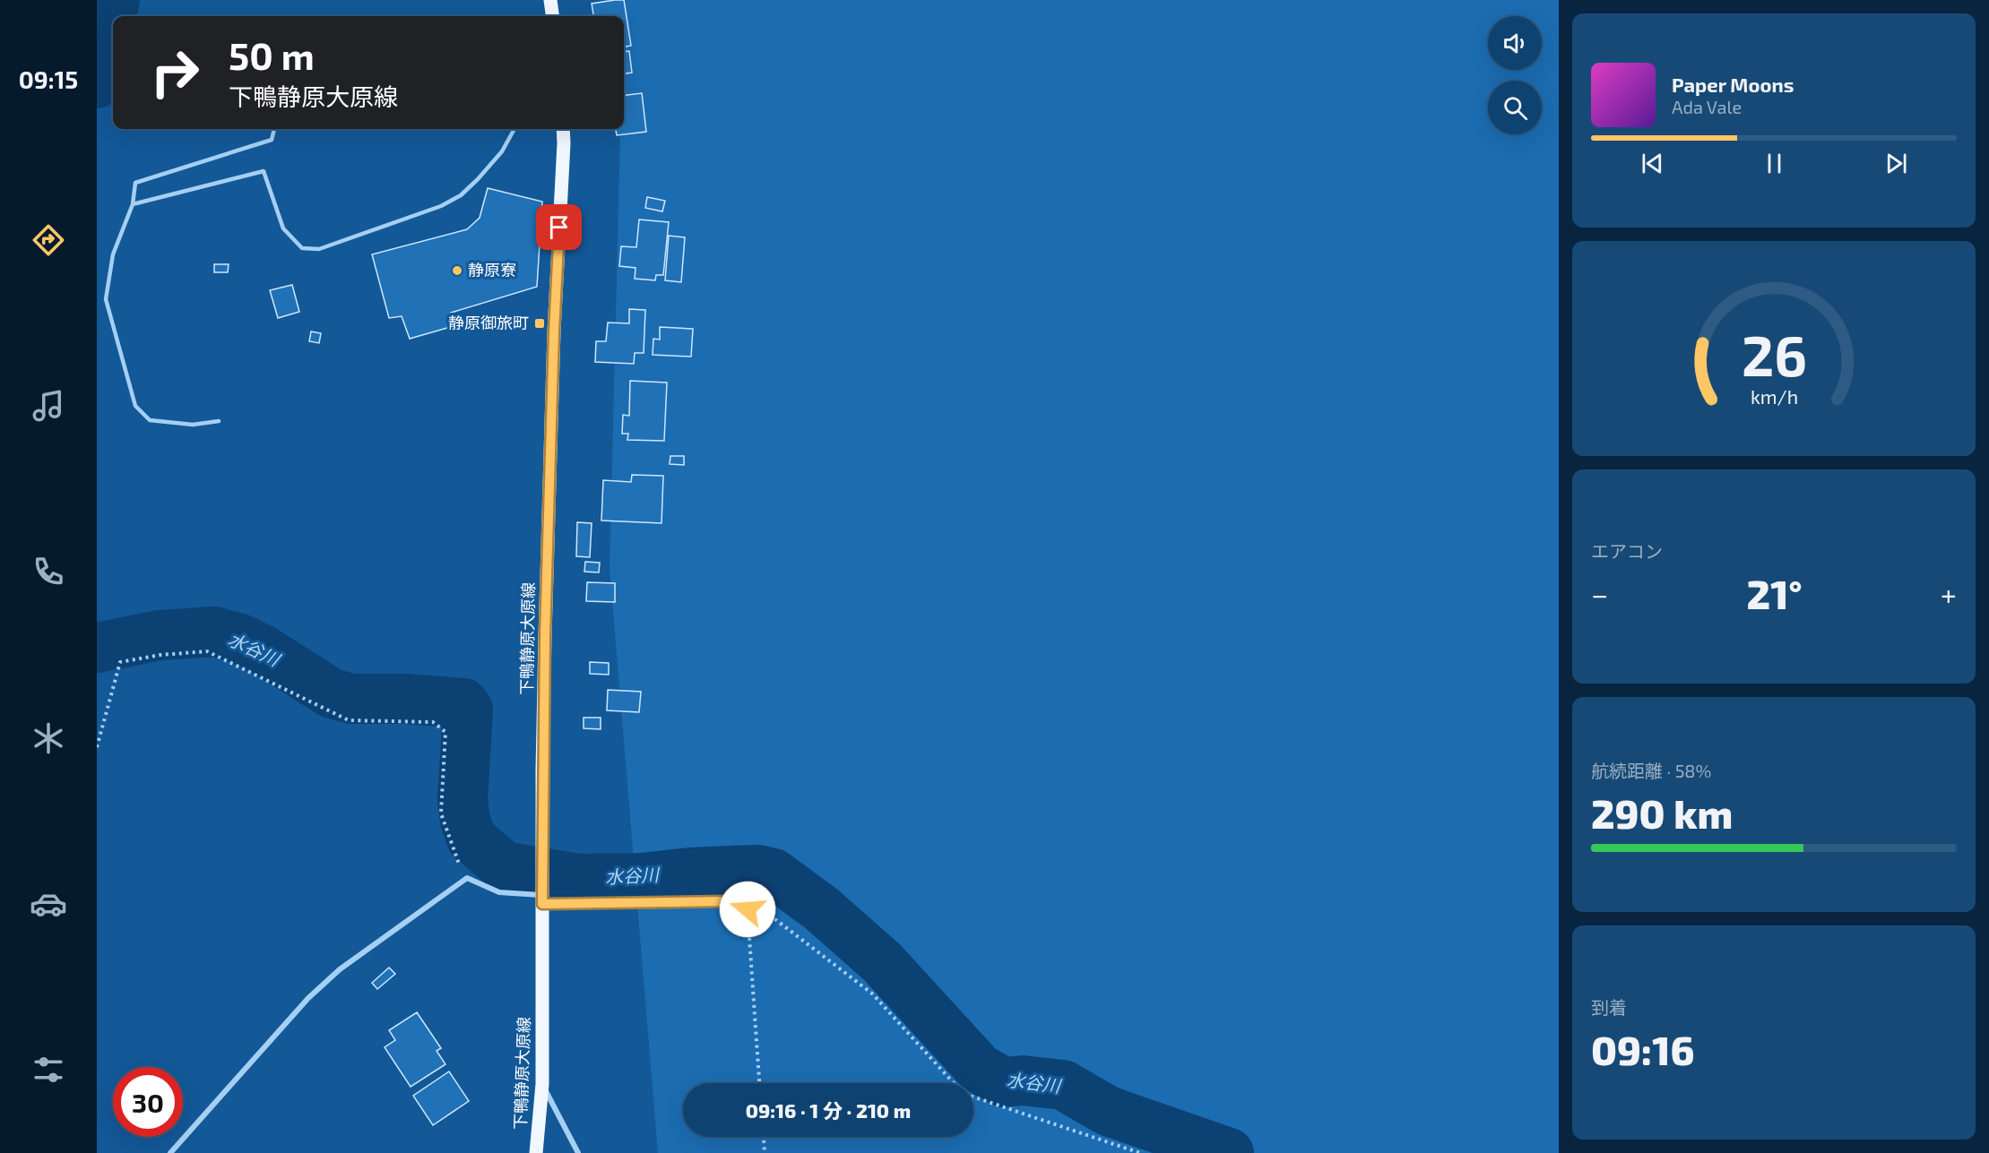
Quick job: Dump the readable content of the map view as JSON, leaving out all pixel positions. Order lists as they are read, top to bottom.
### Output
{
  "streets": {
    "main road": ["下鴨静原大原線"]
  },
  "water": ["水谷川"],
  "places": {
    "other": ["静原寮"],
    "transit": ["静原御旅町"]
  },
  "page": {
    "tabs": "09:15",
    "turn": ["50 m", "下鴨静原大原線"],
    "song": ["Paper Moons", "Ada Vale"],
    "tile": [
      "エアコン",
      ["航続距離 · 58%", "290 km"],
      ["到着", "09:16"]
    ],
    "heat": ["−", "21°", "+"],
    "limit": "30",
    "trip": "09:16 · 1 分 · 210 m",
    "gauge": ["26", "km/h"]
  }
}
